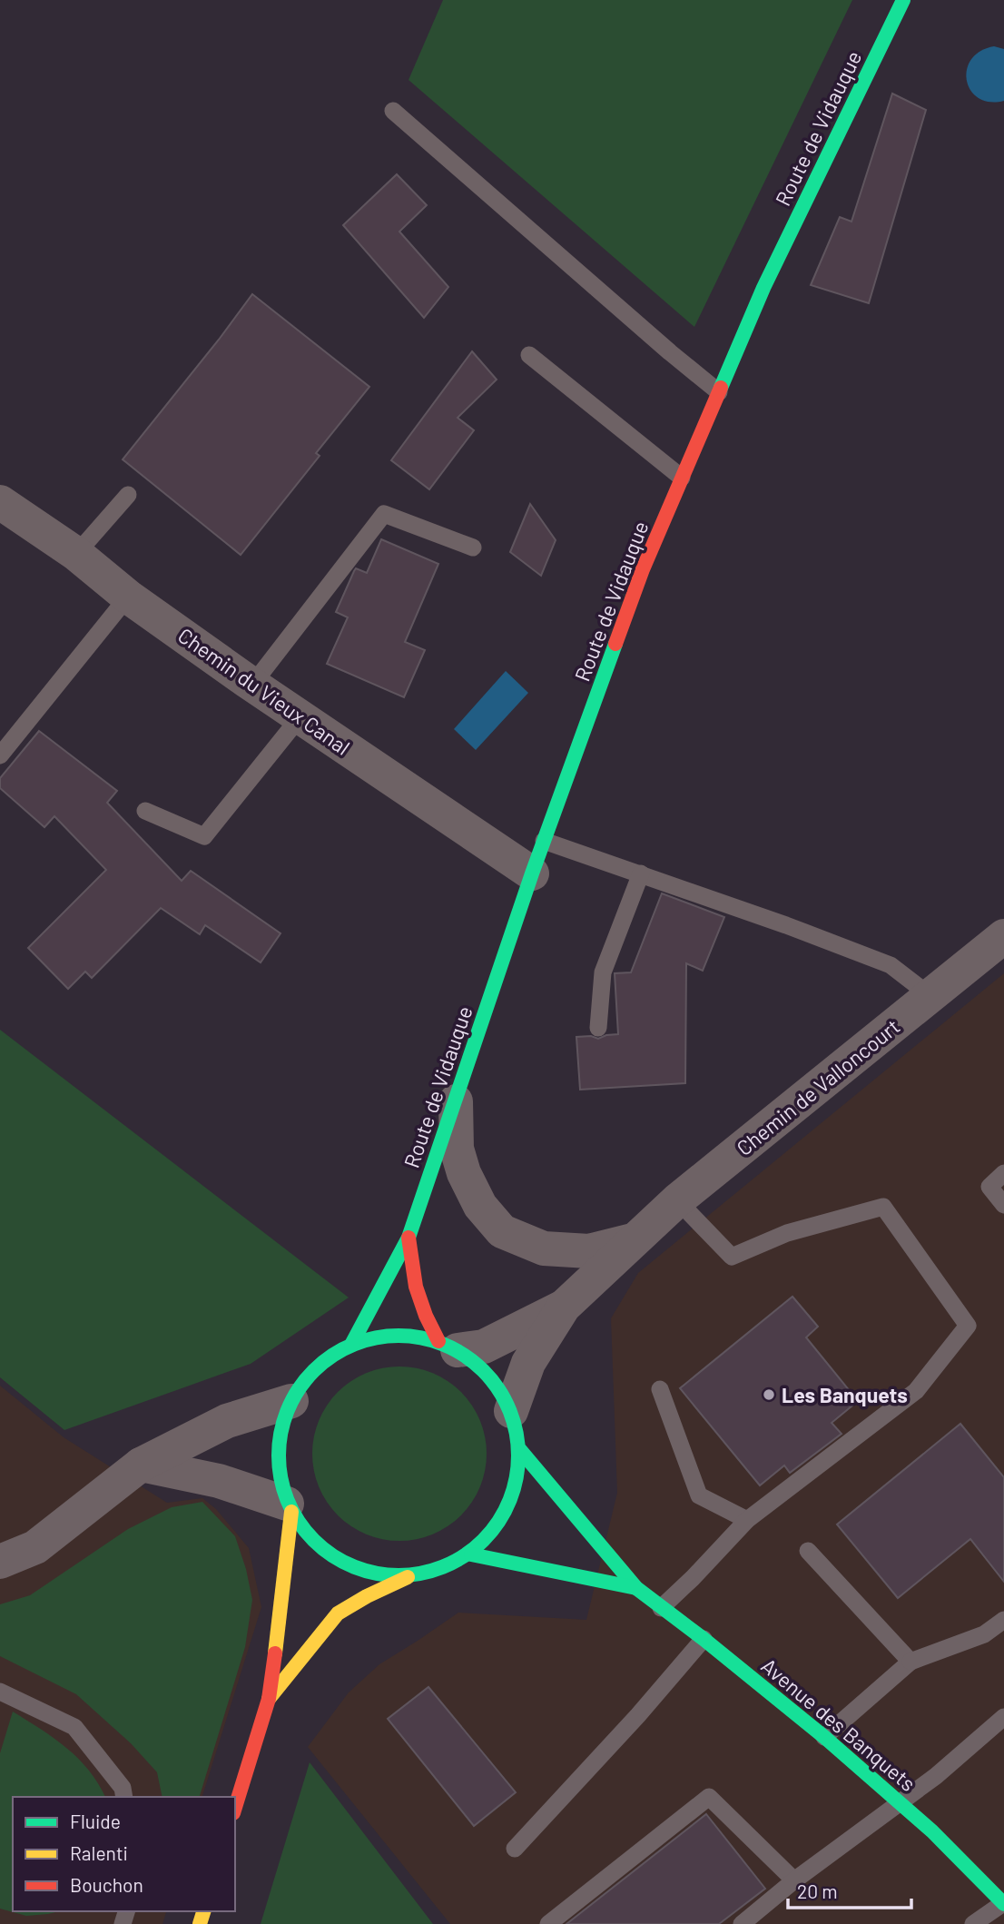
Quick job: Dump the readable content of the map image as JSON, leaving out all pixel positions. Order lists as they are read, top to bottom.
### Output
{
  "streets": {
    "street": [
      "Route de Vidauque",
      "Chemin du Vieux Canal",
      "Chemin de Valloncourt",
      "Avenue des Banquets"
    ]
  },
  "crossings": [
    ["Route de Vidauque", "Chemin du Vieux Canal"],
    ["Route de Vidauque", "Chemin de Valloncourt"]
  ],
  "places": ["Les Banquets"],
  "legend": ["Fluide", "Ralenti", "Bouchon"],
  "scale_bar": "20 m"
}
